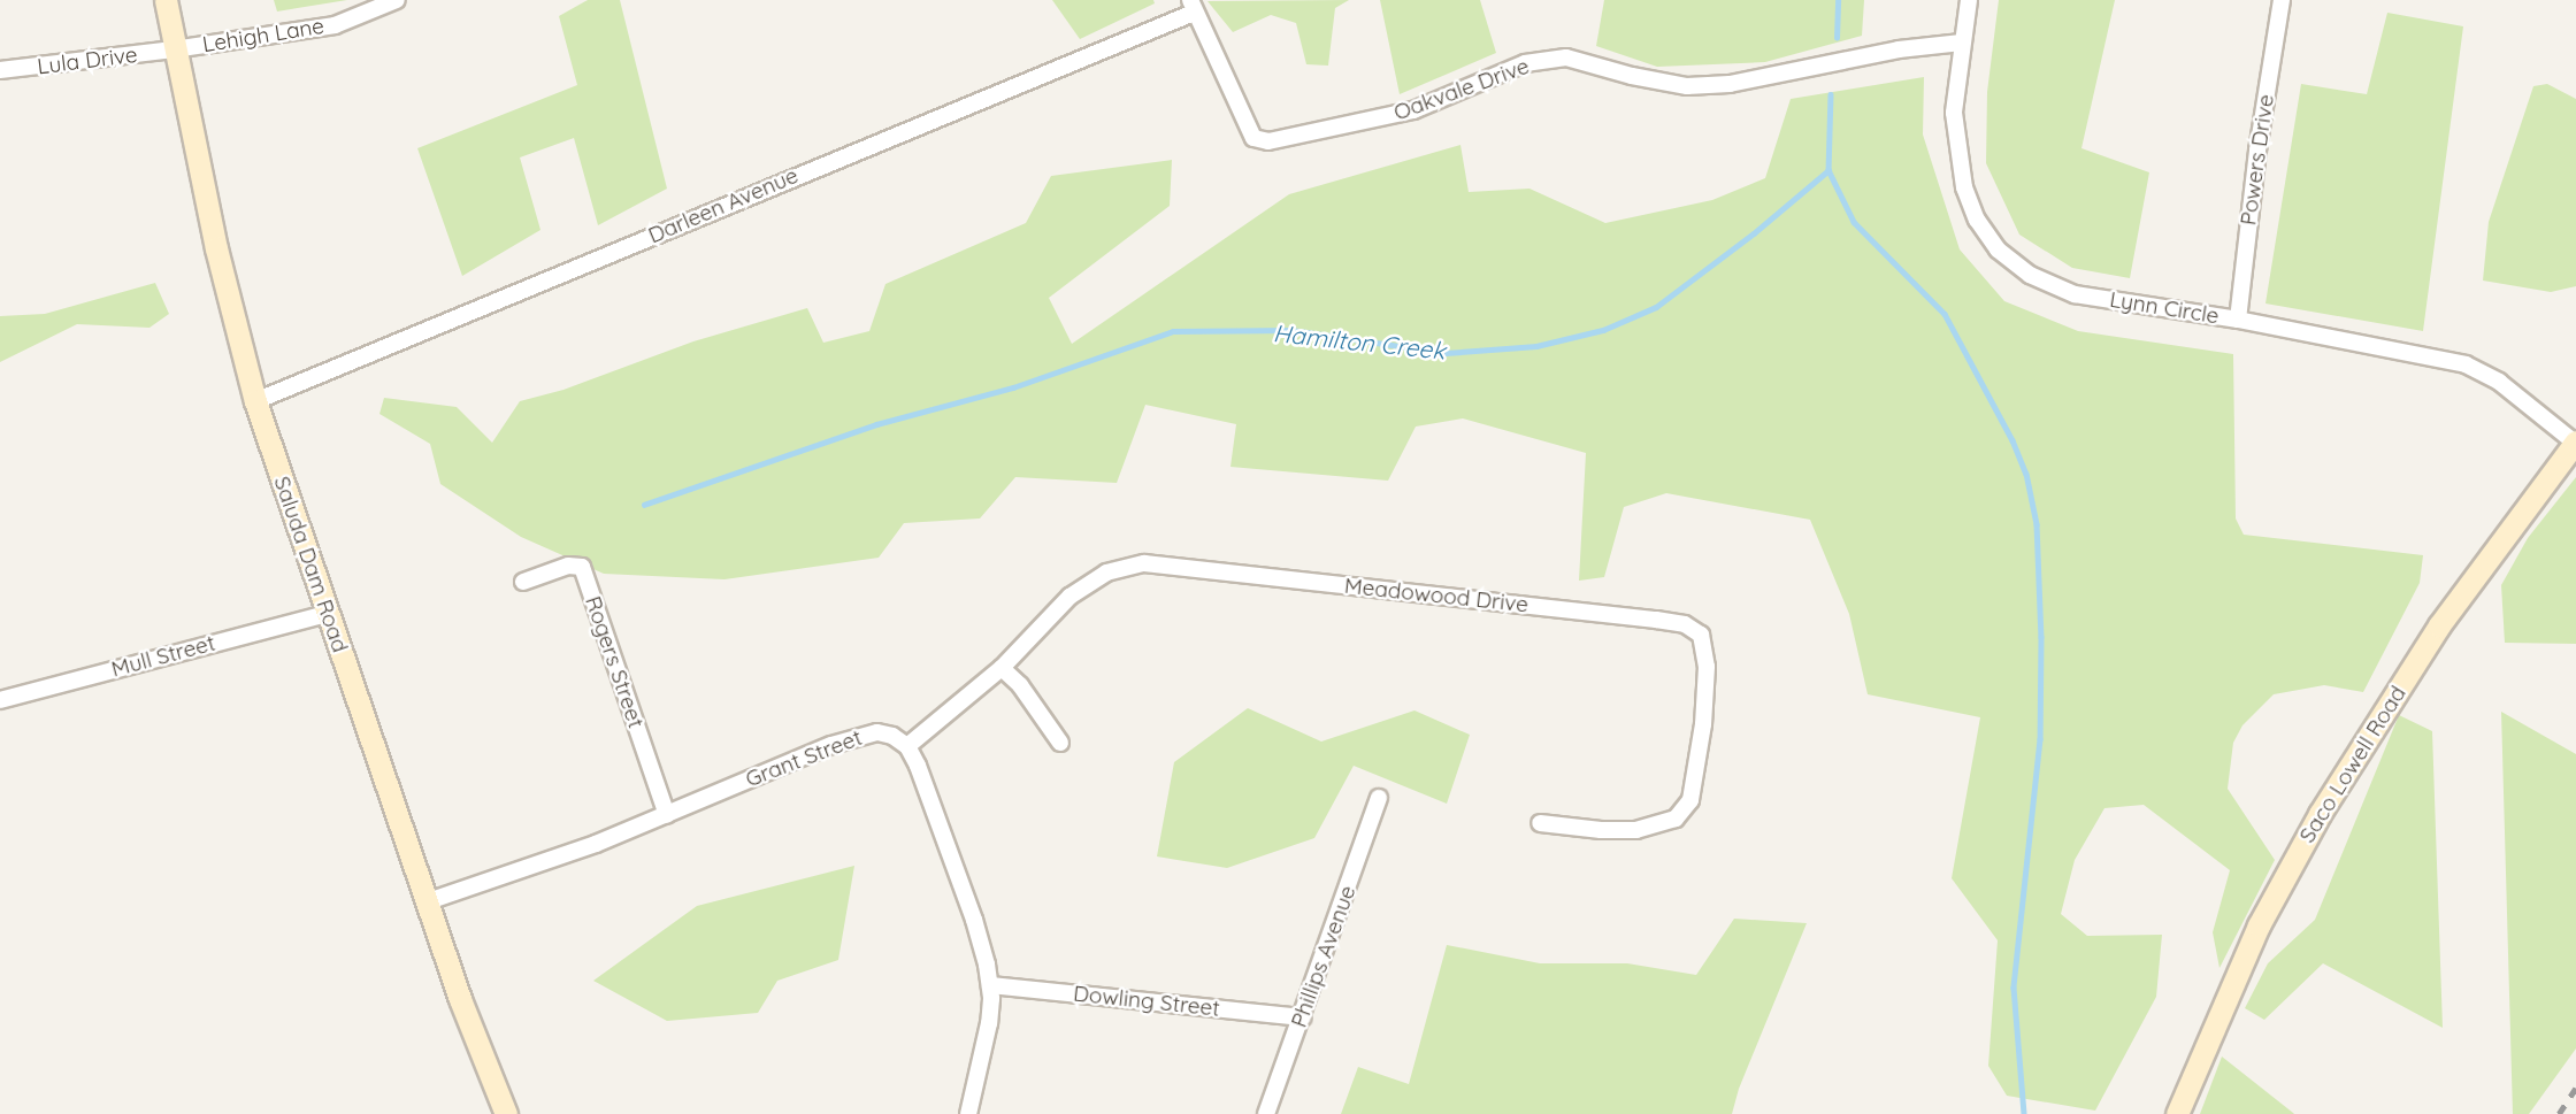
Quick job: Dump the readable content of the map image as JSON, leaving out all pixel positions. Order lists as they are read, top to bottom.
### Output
{
  "streets": {
    "street": [
      "Lehigh Lane",
      "Lula Drive",
      "Oakvale Drive",
      "Powers Drive",
      "Darleen Avenue",
      "Lynn Circle",
      "Saluda Dam Road",
      "Meadowood Drive",
      "Mull Street",
      "Rogers Street",
      "Grant Street",
      "Saco Lowell Road",
      "Phillips Avenue",
      "Dowling Street"
    ]
  },
  "crossings": [
    ["Lehigh Lane", "Lula Drive"],
    ["Lehigh Lane", "Saluda Dam Road"],
    ["Lula Drive", "Saluda Dam Road"],
    ["Oakvale Drive", "Darleen Avenue"],
    ["Oakvale Drive", "Lynn Circle"],
    ["Powers Drive", "Lynn Circle"],
    ["Darleen Avenue", "Saluda Dam Road"],
    ["Lynn Circle", "Saco Lowell Road"],
    ["Saluda Dam Road", "Mull Street"],
    ["Saluda Dam Road", "Grant Street"],
    ["Meadowood Drive", "Grant Street"],
    ["Rogers Street", "Grant Street"],
    ["Phillips Avenue", "Dowling Street"]
  ],
  "water": ["Hamilton Creek"]
}
